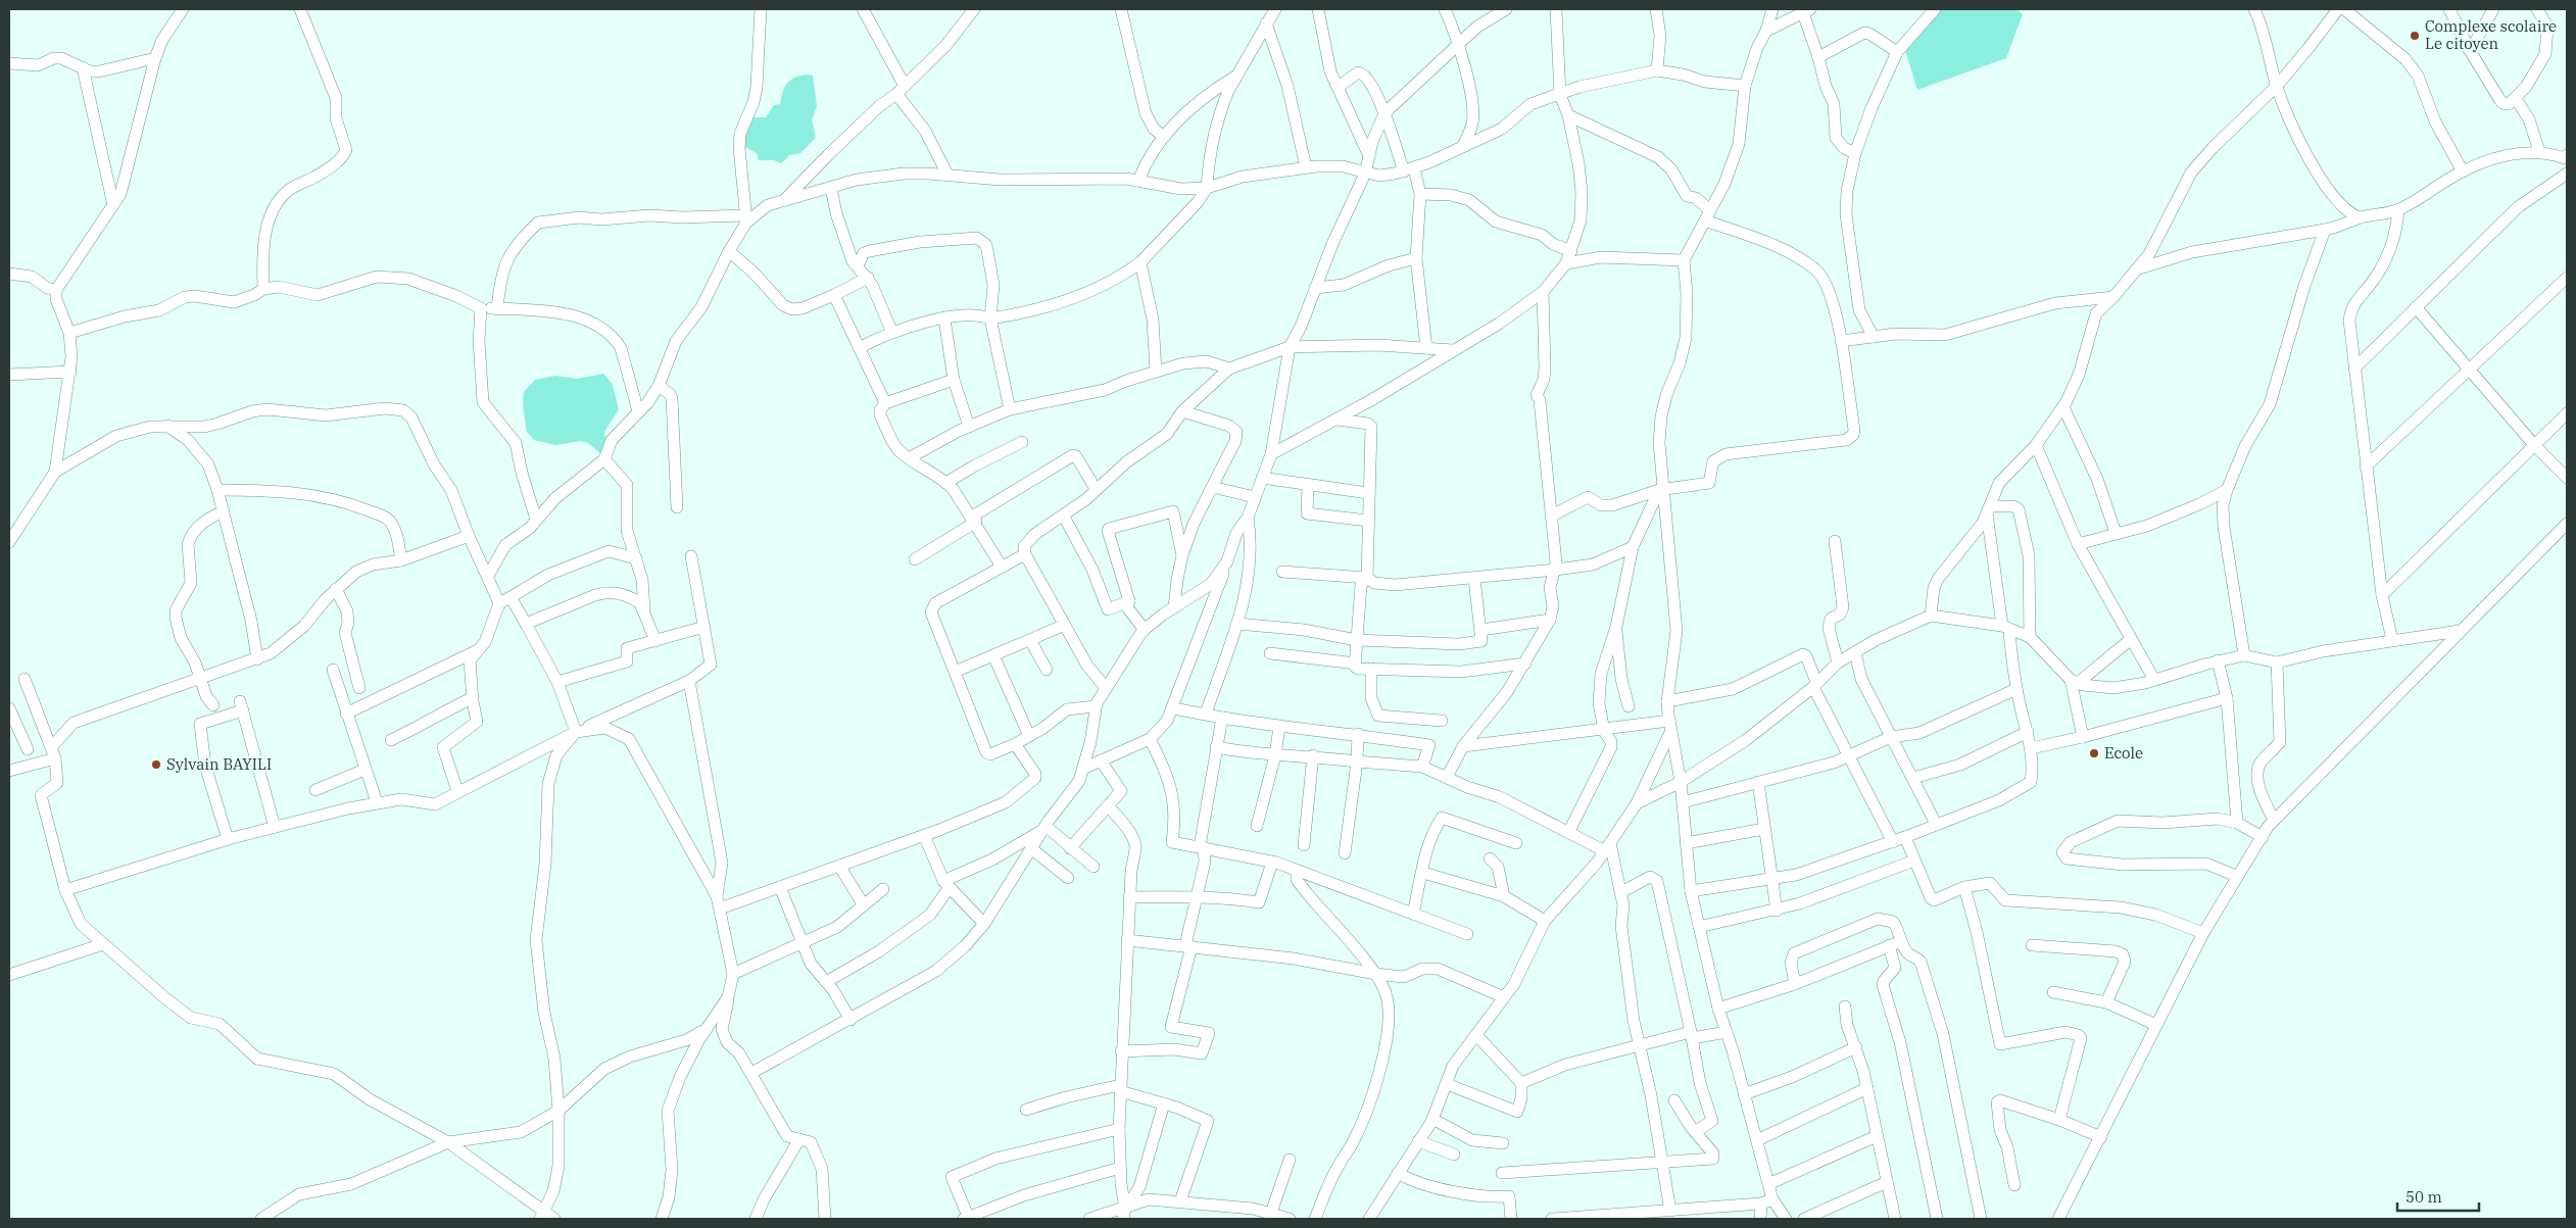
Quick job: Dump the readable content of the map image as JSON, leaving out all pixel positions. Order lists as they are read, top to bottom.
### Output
{
  "places": ["Complexe scolaire Le citoyen", "Ecole", "Sylvain BAYILI"],
  "scale_bar": "50 m"
}
